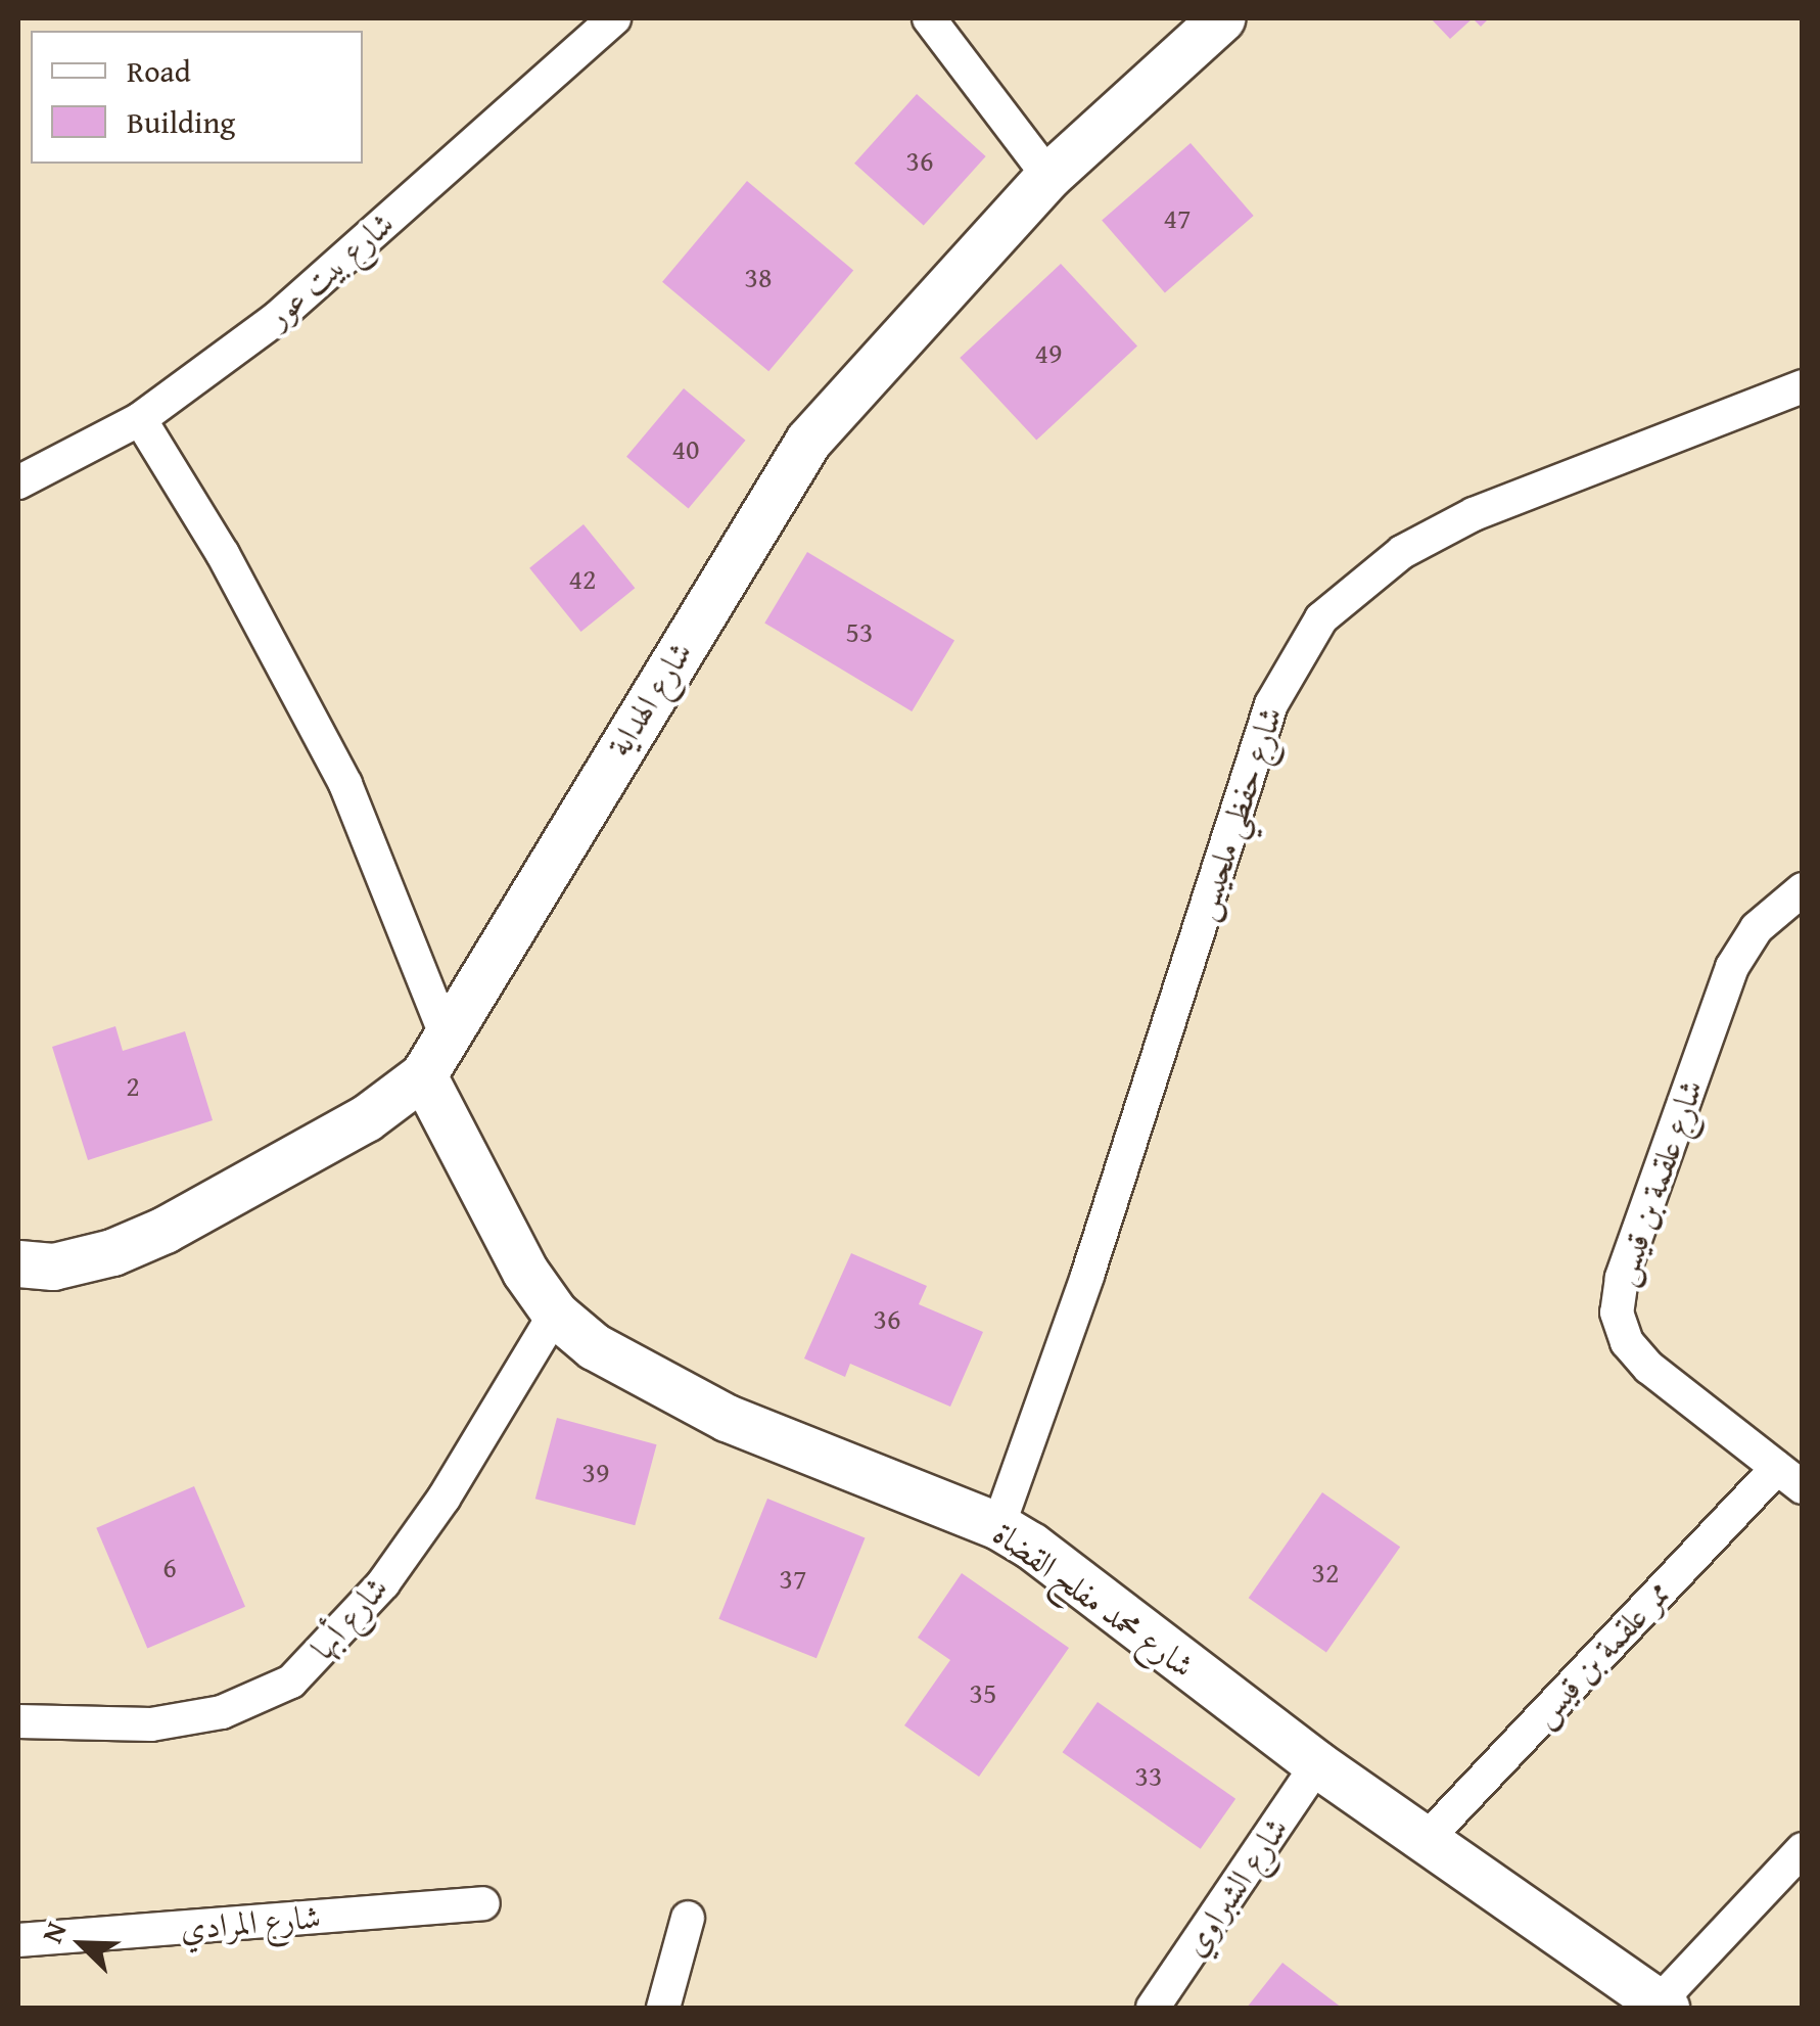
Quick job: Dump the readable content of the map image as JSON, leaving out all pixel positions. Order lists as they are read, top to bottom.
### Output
{
  "streets": {
    "street": [
      "شارع بيت عور",
      "شارع الهداية",
      "شارع حفظي ملحيس",
      "شارع علقمة بن قيس",
      "شارع محمد مفلح القضاة",
      "شارع أبها",
      "ممر علقمة بن قيس",
      "شارع الشبراوي",
      "شارع المرادي"
    ]
  },
  "crossings": [
    ["شارع الهداية", "شارع محمد مفلح القضاة"],
    ["شارع حفظي ملحيس", "شارع محمد مفلح القضاة"],
    ["شارع علقمة بن قيس", "ممر علقمة بن قيس"],
    ["شارع محمد مفلح القضاة", "شارع أبها"],
    ["شارع محمد مفلح القضاة", "ممر علقمة بن قيس"],
    ["شارع محمد مفلح القضاة", "شارع الشبراوي"]
  ],
  "house_numbers": [
    "36",
    "47",
    "38",
    "49",
    "40",
    "42",
    "53",
    "2",
    "36",
    "39",
    "6",
    "32",
    "37",
    "35",
    "33"
  ],
  "legend": ["Road", "Building"],
  "north": "top left"
}
